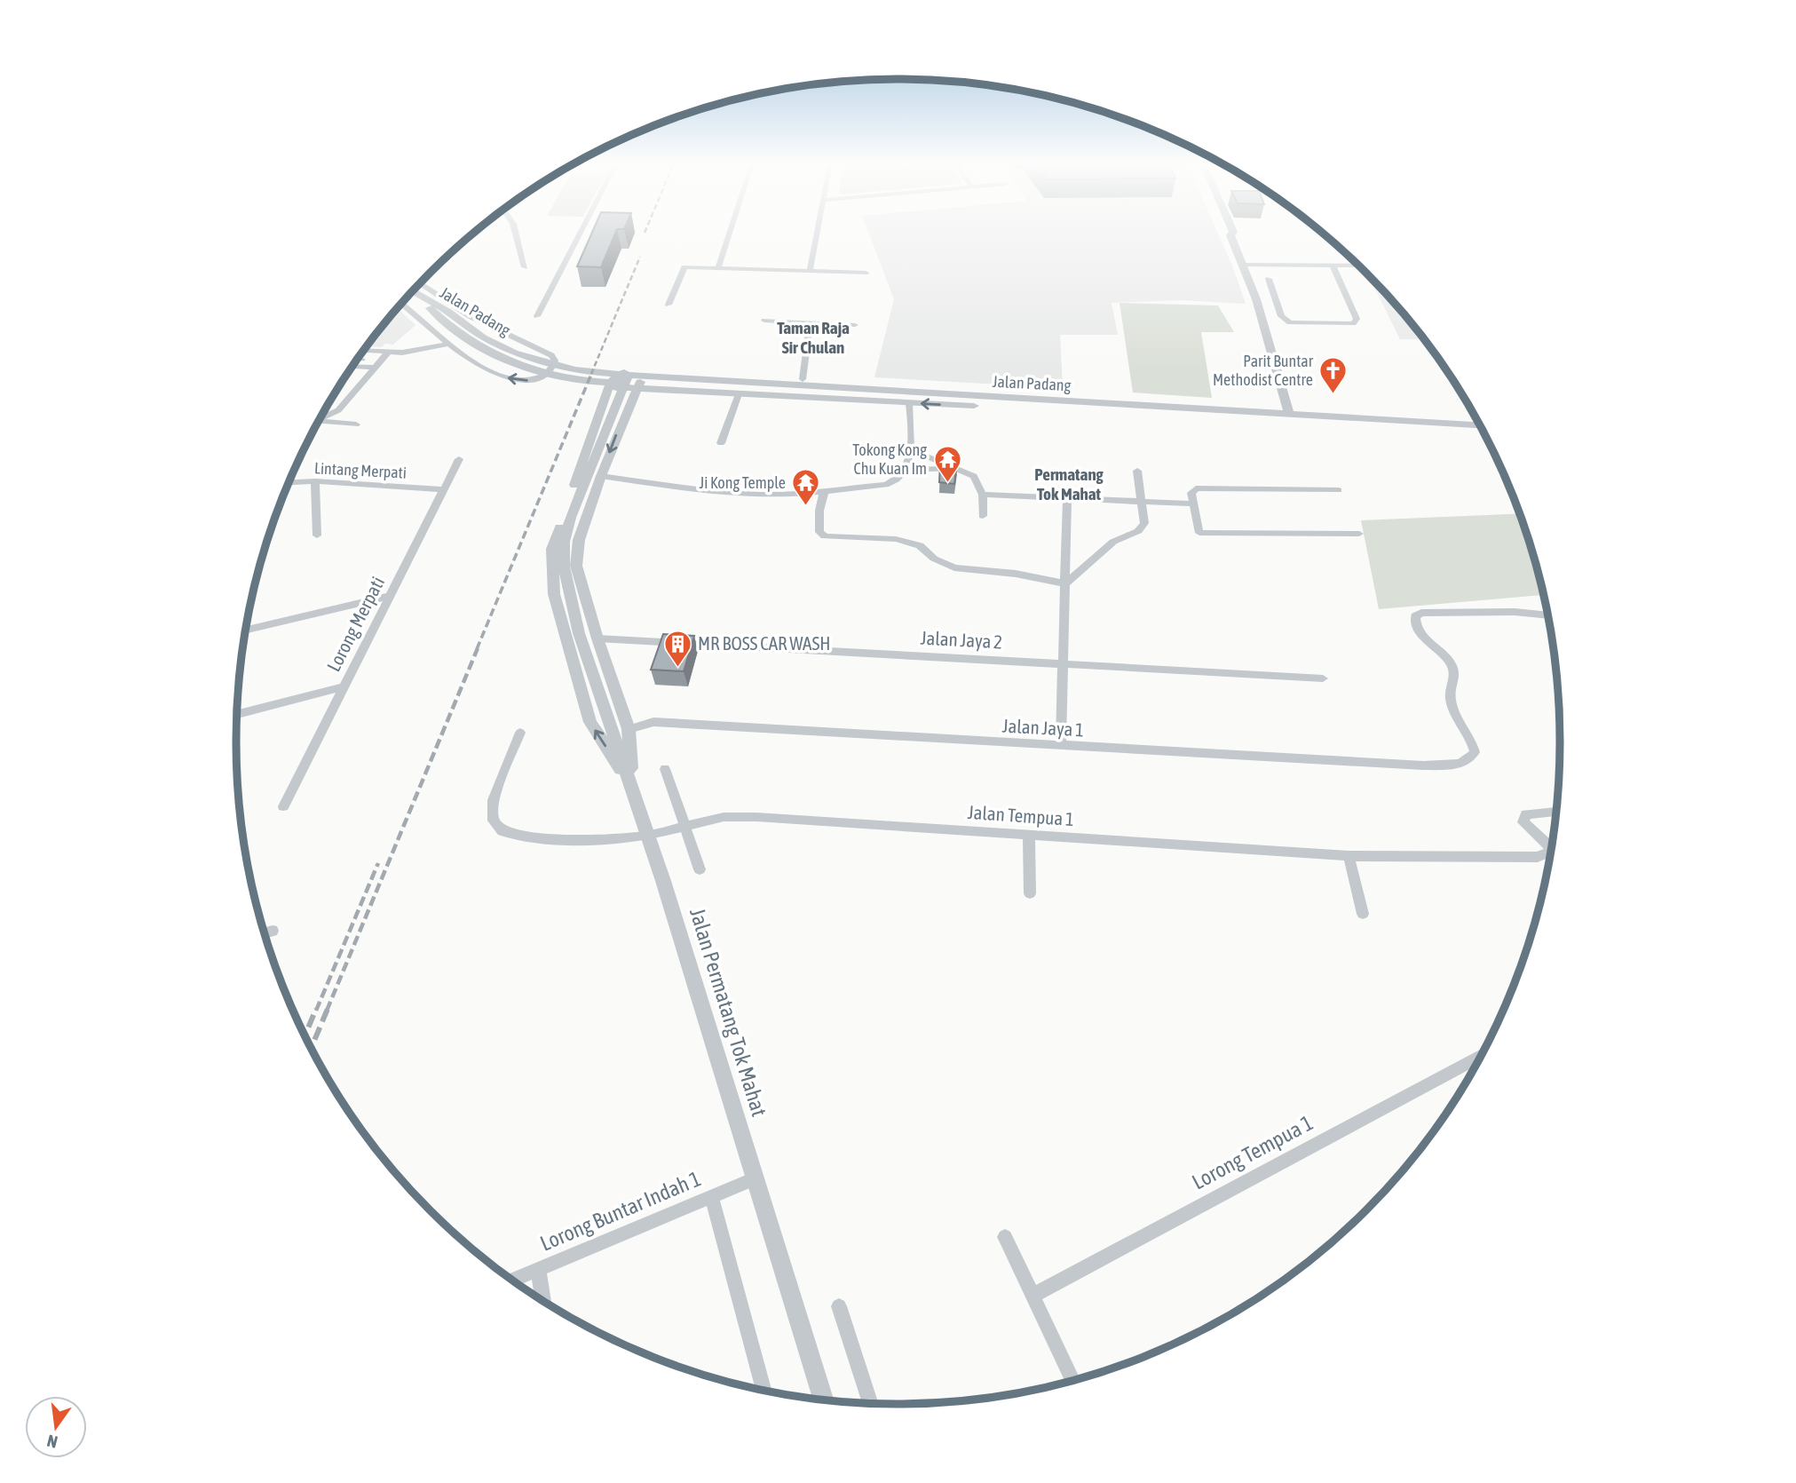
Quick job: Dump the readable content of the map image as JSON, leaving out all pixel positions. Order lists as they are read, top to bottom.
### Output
{
  "streets": {
    "street": [
      "Jalan Padang",
      "Lintang Merpati",
      "Lorong Merpati",
      "Jalan Jaya 2",
      "Jalan Jaya 1",
      "Jalan Tempua 1",
      "Jalan Permatang Tok Mahat",
      "Lorong Tempua 1",
      "Lorong Buntar Indah 1"
    ]
  },
  "crossings": [
    ["Lintang Merpati", "Lorong Merpati"],
    ["Jalan Tempua 1", "Jalan Permatang Tok Mahat"],
    ["Jalan Permatang Tok Mahat", "Lorong Buntar Indah 1"]
  ],
  "districts": ["Taman Raja Sir Chulan", "Permatang Tok Mahat"],
  "places": {
    "church": ["Parit Buntar Methodist Centre"],
    "temple": ["Tokong Kong Chu Kuan Im", "Ji Kong Temple"],
    "building": ["MR BOSS CAR WASH"]
  },
  "north": "bottom"
}
